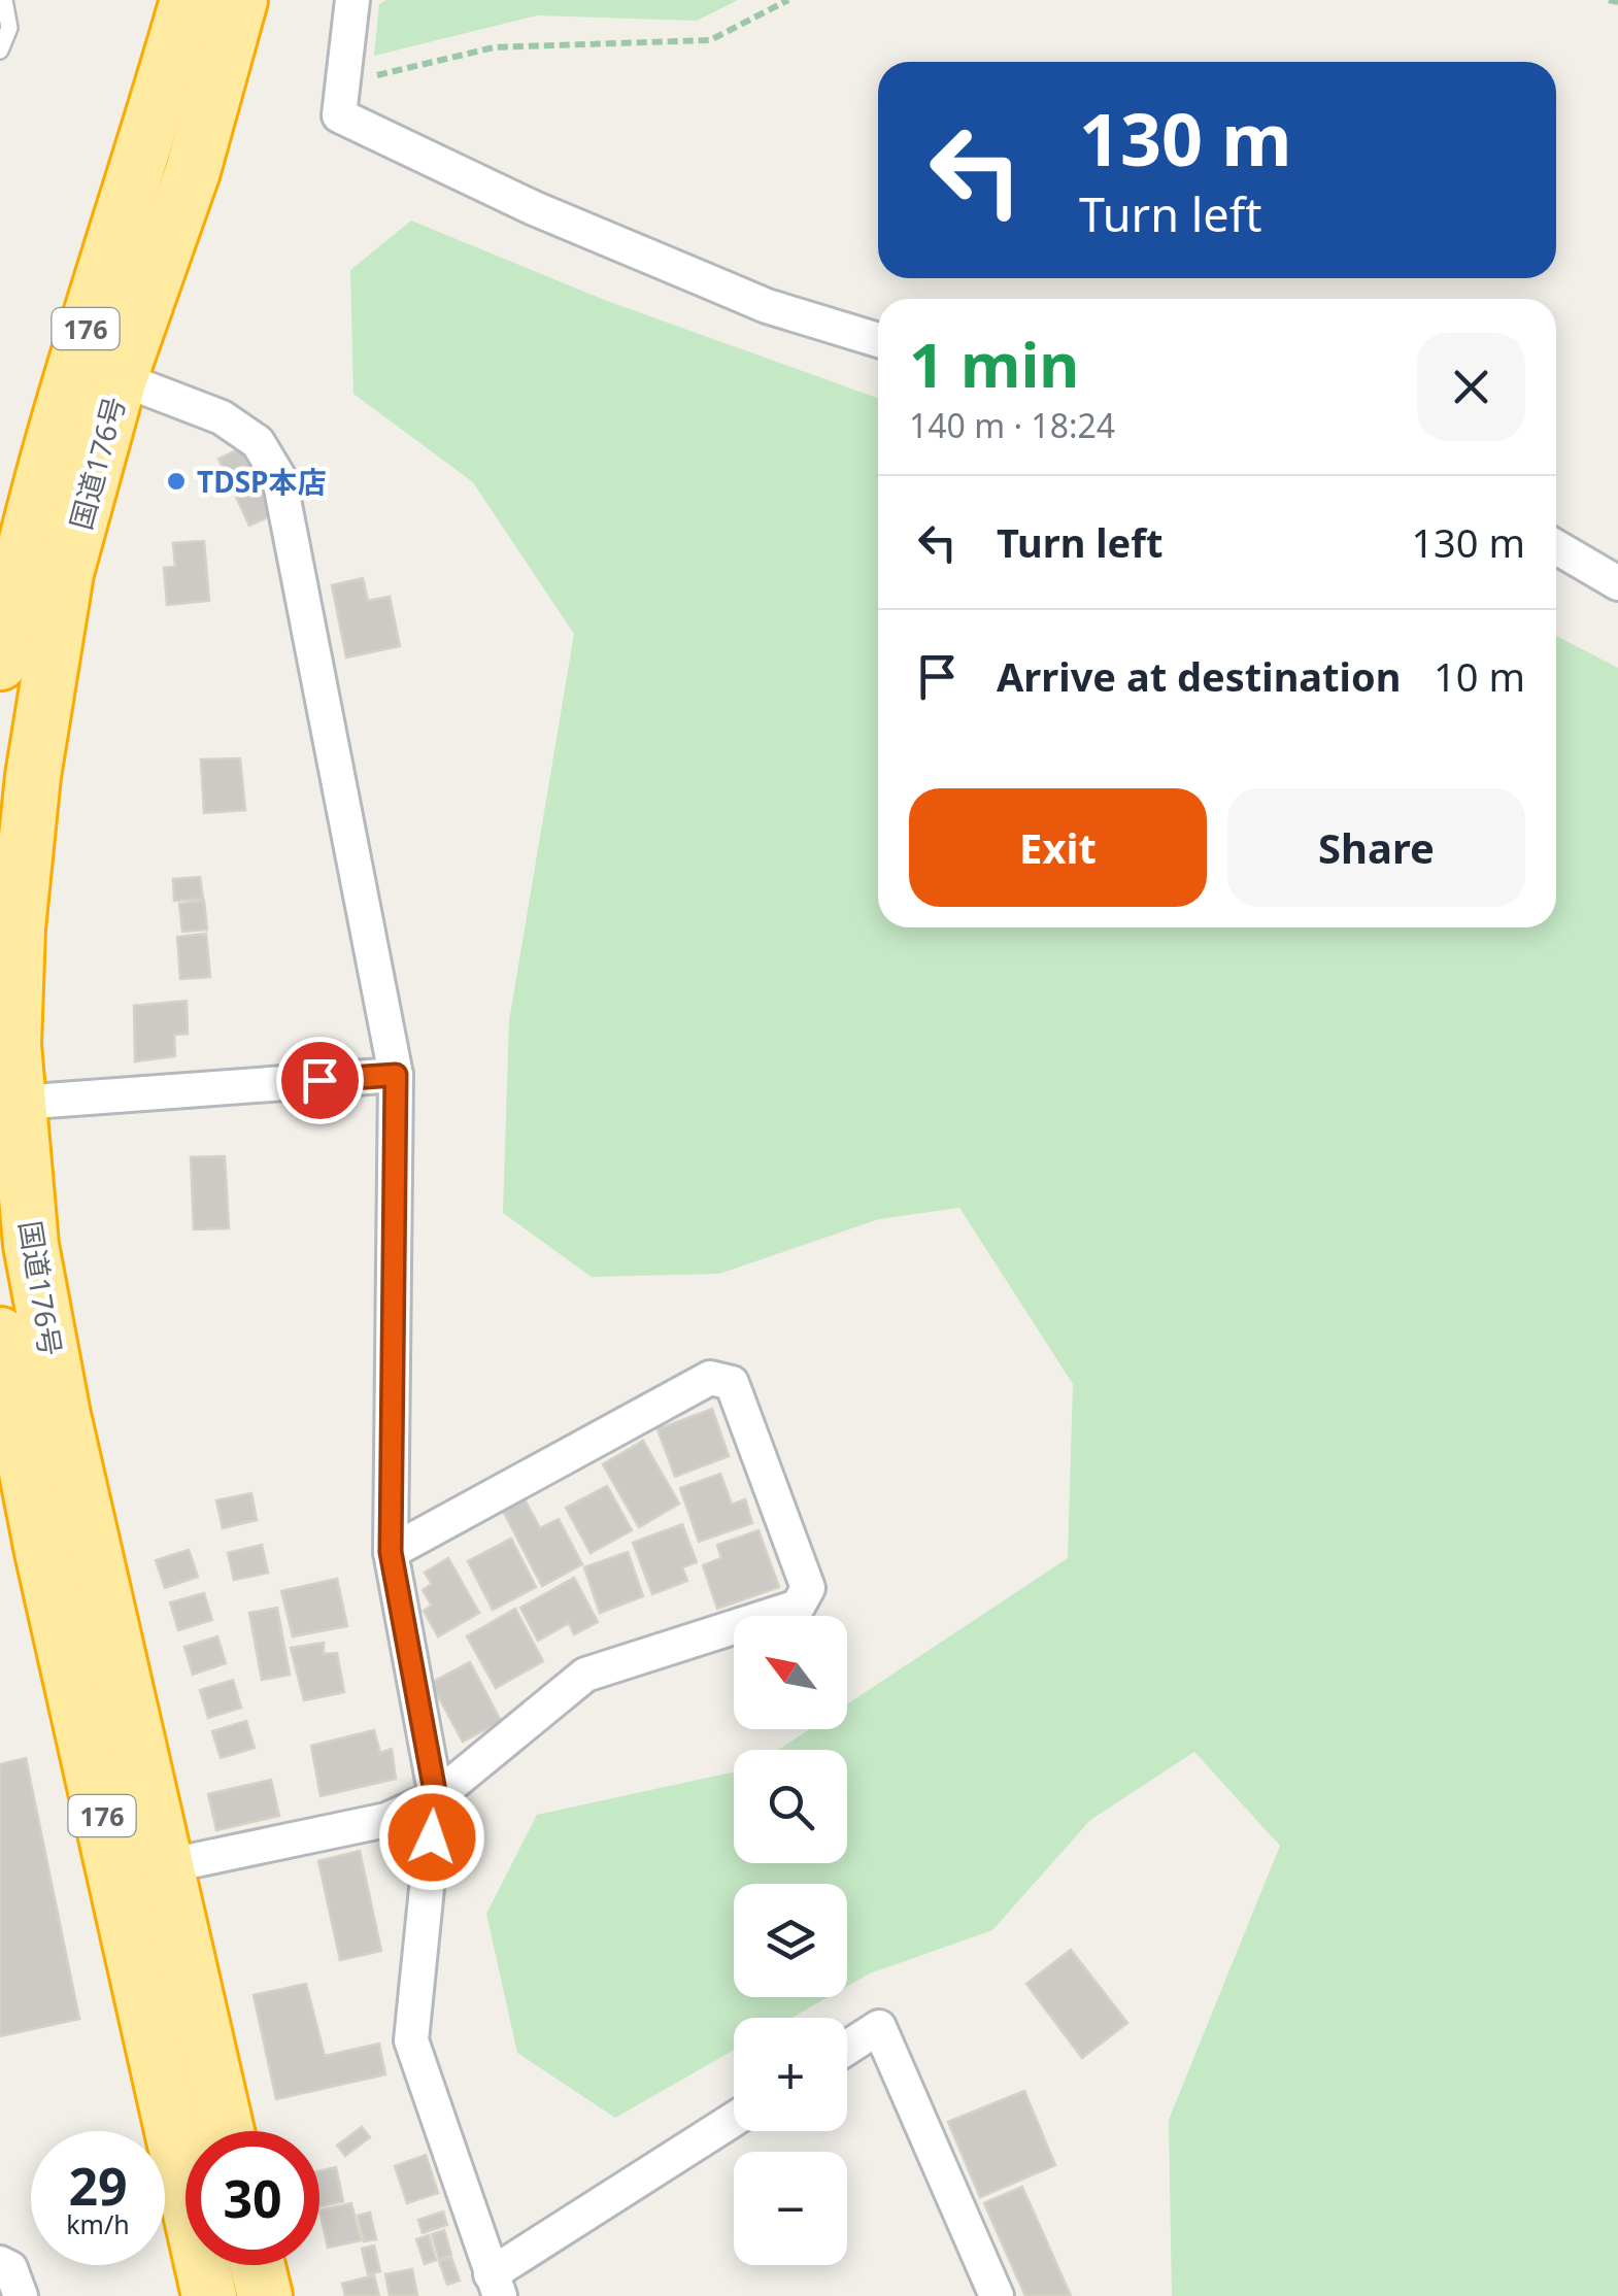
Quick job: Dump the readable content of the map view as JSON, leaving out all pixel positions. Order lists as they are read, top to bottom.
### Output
{
  "streets": {
    "highway": ["176", "国道176号"]
  },
  "places": ["TDSP本店"],
  "north": "top left",
  "page": {
    "turn": ["130 m", "Turn left"],
    "heading": ["1 min", "140 m · 18:24"],
    "list": [
      {
        "name": "Turn left",
        "value": "130 m"
      },
      {
        "name": "Arrive at destination",
        "value": "10 m"
      }
    ],
    "buttons": ["Exit", "Share"],
    "map_buttons": ["+", "−"],
    "speed": "29 km/h",
    "limit": "30"
  }
}
